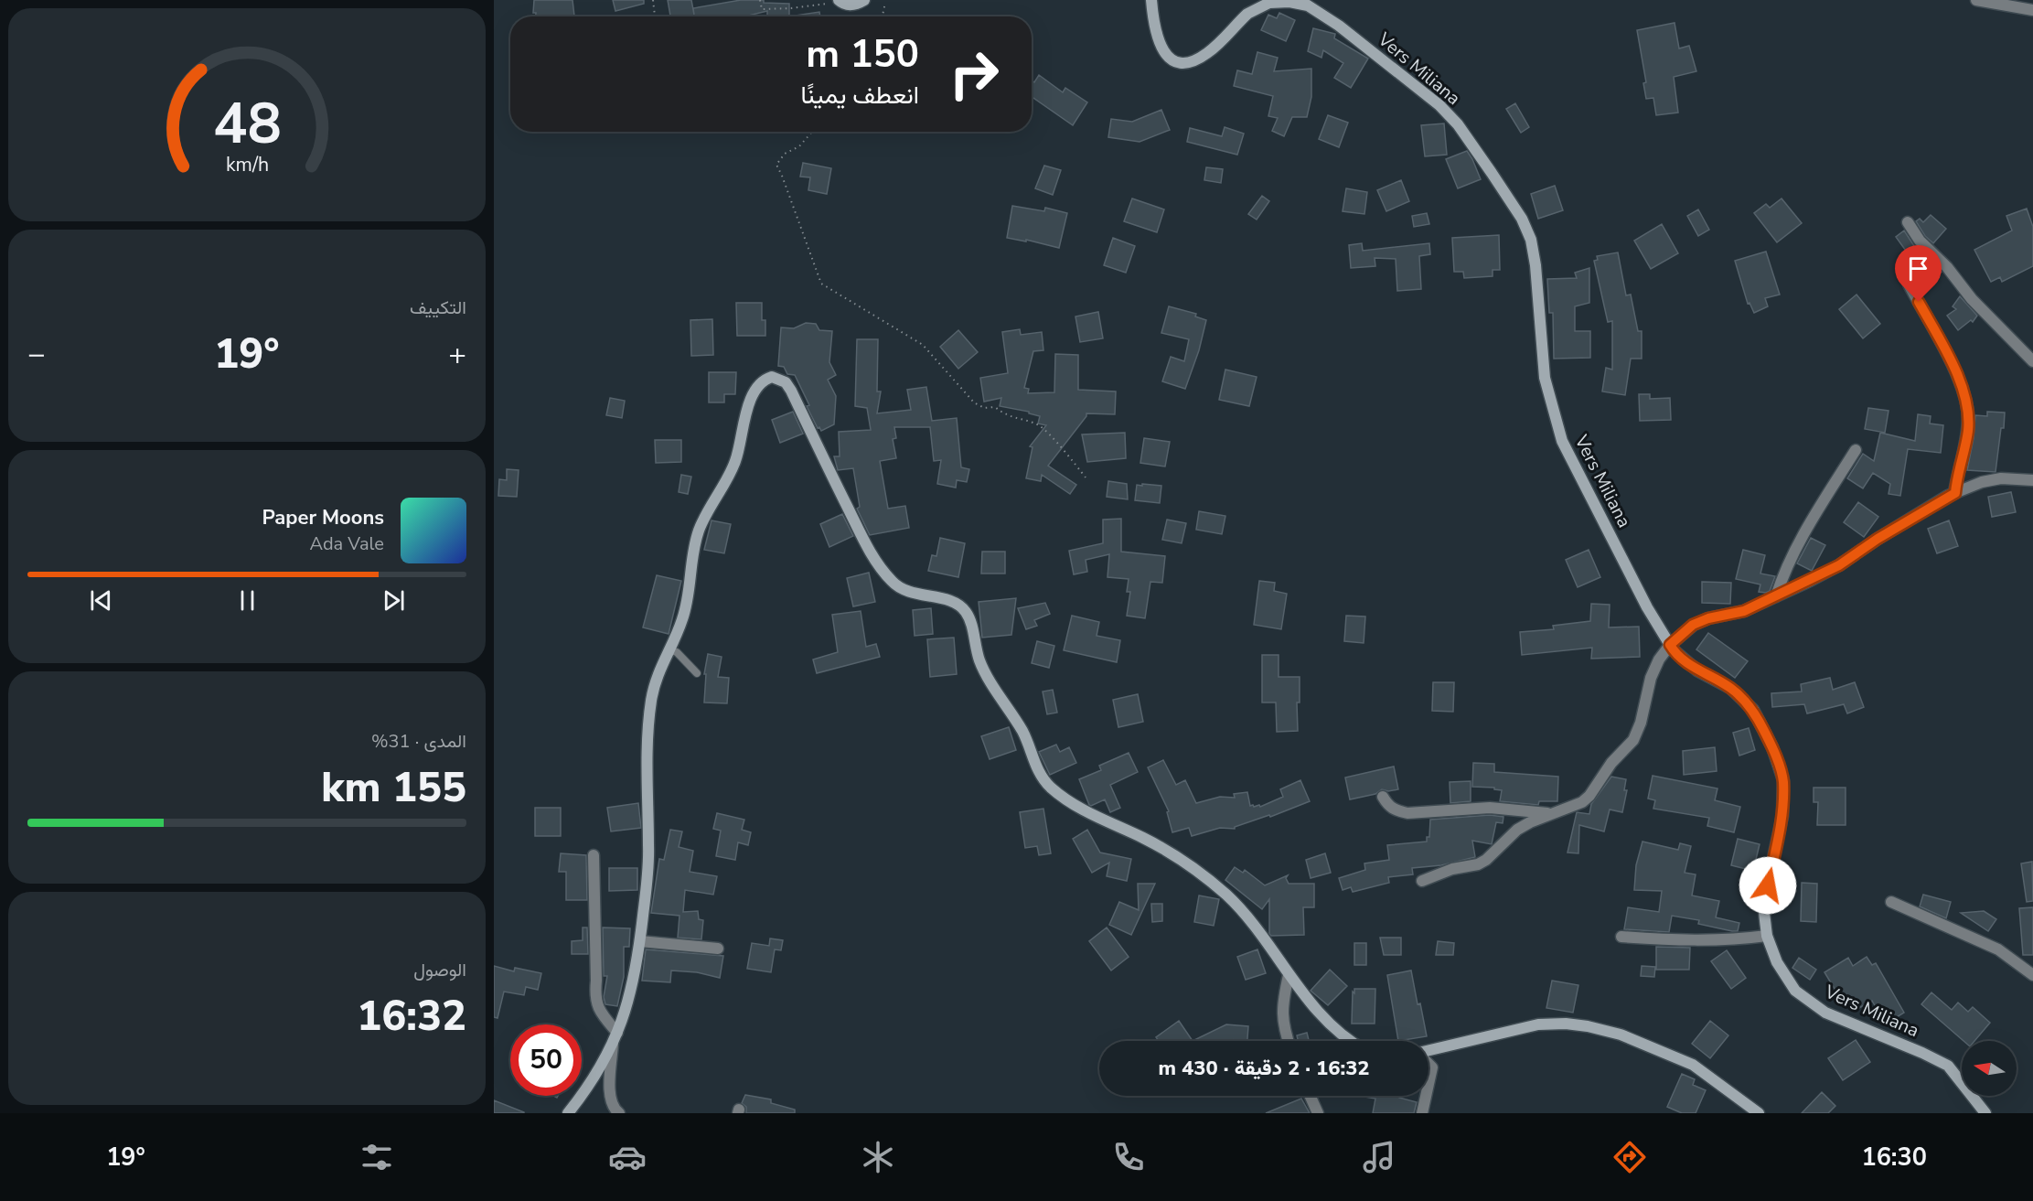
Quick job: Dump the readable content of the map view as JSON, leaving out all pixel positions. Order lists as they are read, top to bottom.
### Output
{
  "streets": {
    "main road": ["Vers Miliana"]
  },
  "north": "left",
  "page": {
    "turn": ["150 m", "انعطف يمينًا"],
    "tile": [
      "التكييف",
      ["المدى · 31%", "155 km"],
      ["الوصول", "16:32"]
    ],
    "heat": ["−", "19°", "+"],
    "song": ["Paper Moons", "Ada Vale"],
    "limit": "50",
    "trip": "16:32 · 2 دقيقة · 430 m",
    "tabs": ["16:30", "19°"],
    "gauge": ["48", "km/h"]
  }
}
